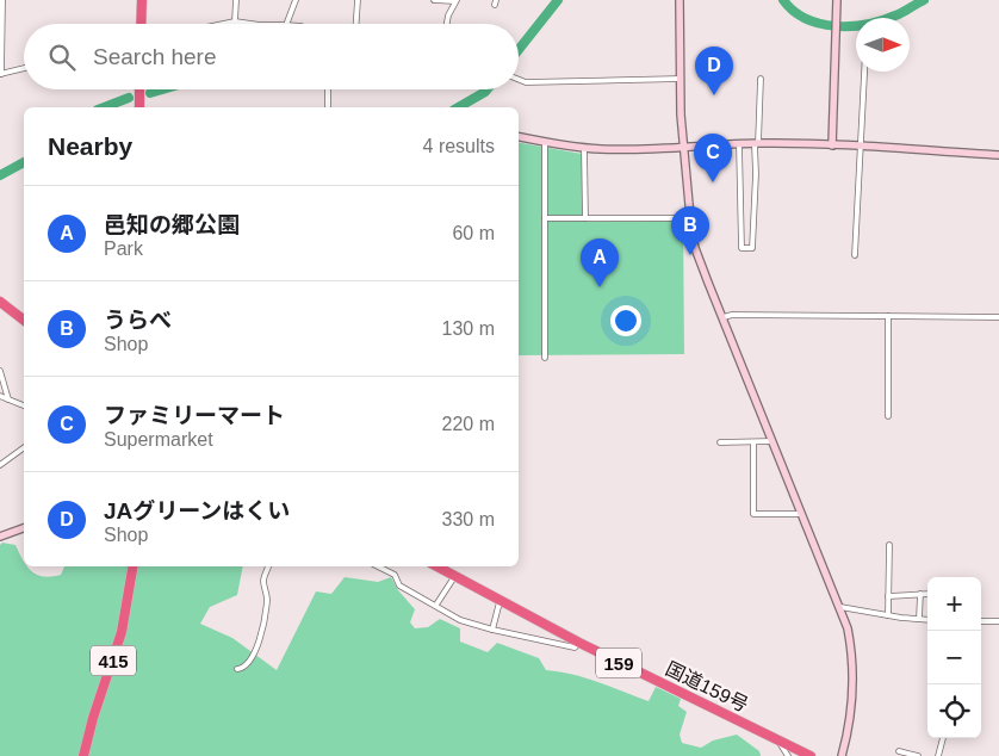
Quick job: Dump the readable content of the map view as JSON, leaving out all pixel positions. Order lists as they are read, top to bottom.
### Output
{
  "streets": {
    "highway": ["415", "159", "国道159号"]
  },
  "north": "right",
  "page": {
    "search": "Search here",
    "pins": [
      "D",
      "C",
      "B",
      "A"
    ],
    "heading": ["Nearby", "4 results"],
    "list": [
      {
        "mark": "A",
        "name": "邑知の郷公園",
        "note": "Park",
        "value": "60 m"
      },
      {
        "mark": "B",
        "name": "うらべ",
        "note": "Shop",
        "value": "130 m"
      },
      {
        "mark": "C",
        "name": "ファミリーマート",
        "note": "Supermarket",
        "value": "220 m"
      },
      {
        "mark": "D",
        "name": "JAグリーンはくい",
        "note": "Shop",
        "value": "330 m"
      }
    ],
    "map_buttons": ["+", "−"]
  }
}
